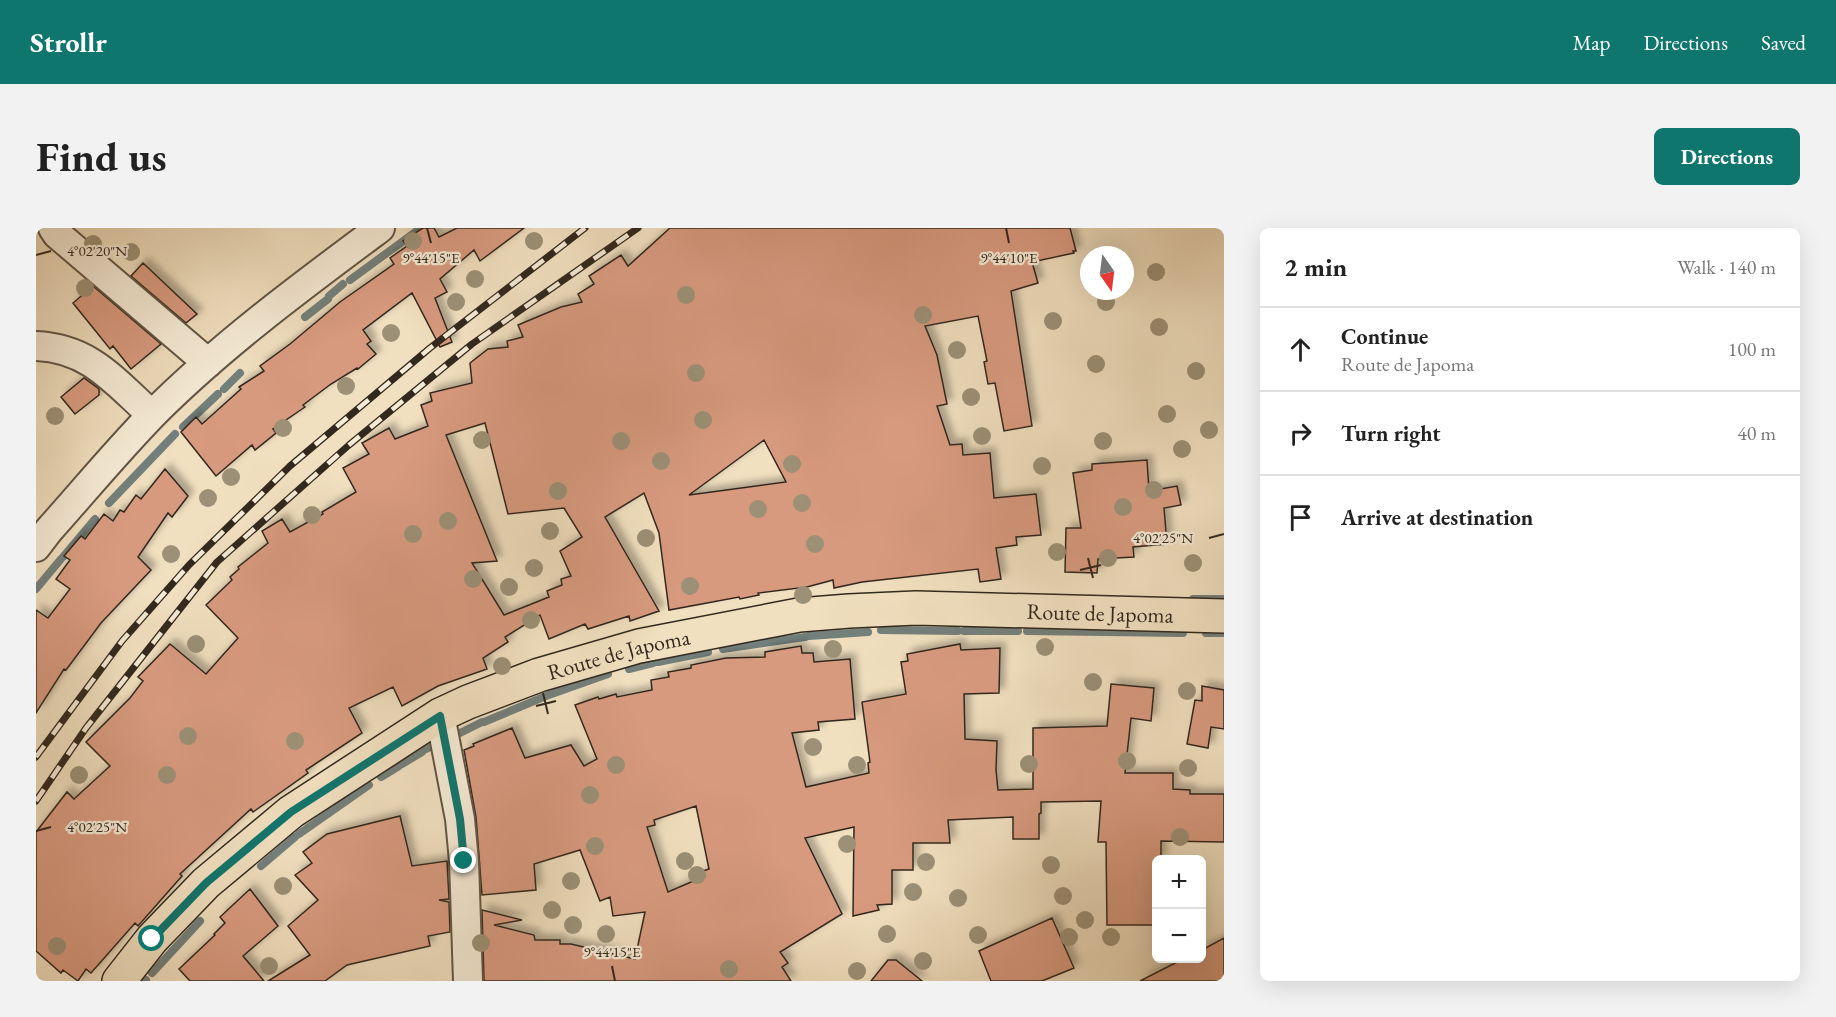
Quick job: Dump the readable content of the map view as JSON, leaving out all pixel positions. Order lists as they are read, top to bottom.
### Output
{
  "streets": {
    "main road": ["Route de Japoma"]
  },
  "north": "bottom",
  "page": {
    "header": "Strollr",
    "nav": ["Map", "Directions", "Saved"],
    "buttons": "Directions",
    "title": "Find us",
    "heading": ["2 min", "Walk · 140 m"],
    "list": [
      ["Continue", "Route de Japoma", "100 m"],
      ["Turn right", "40 m"],
      "Arrive at destination"
    ],
    "map_buttons": ["+", "−"]
  },
  "coordinates": [
    "4°02'20\"N",
    "9°44'15\"E",
    "9°44'10\"E",
    "4°02'25\"N"
  ]
}
